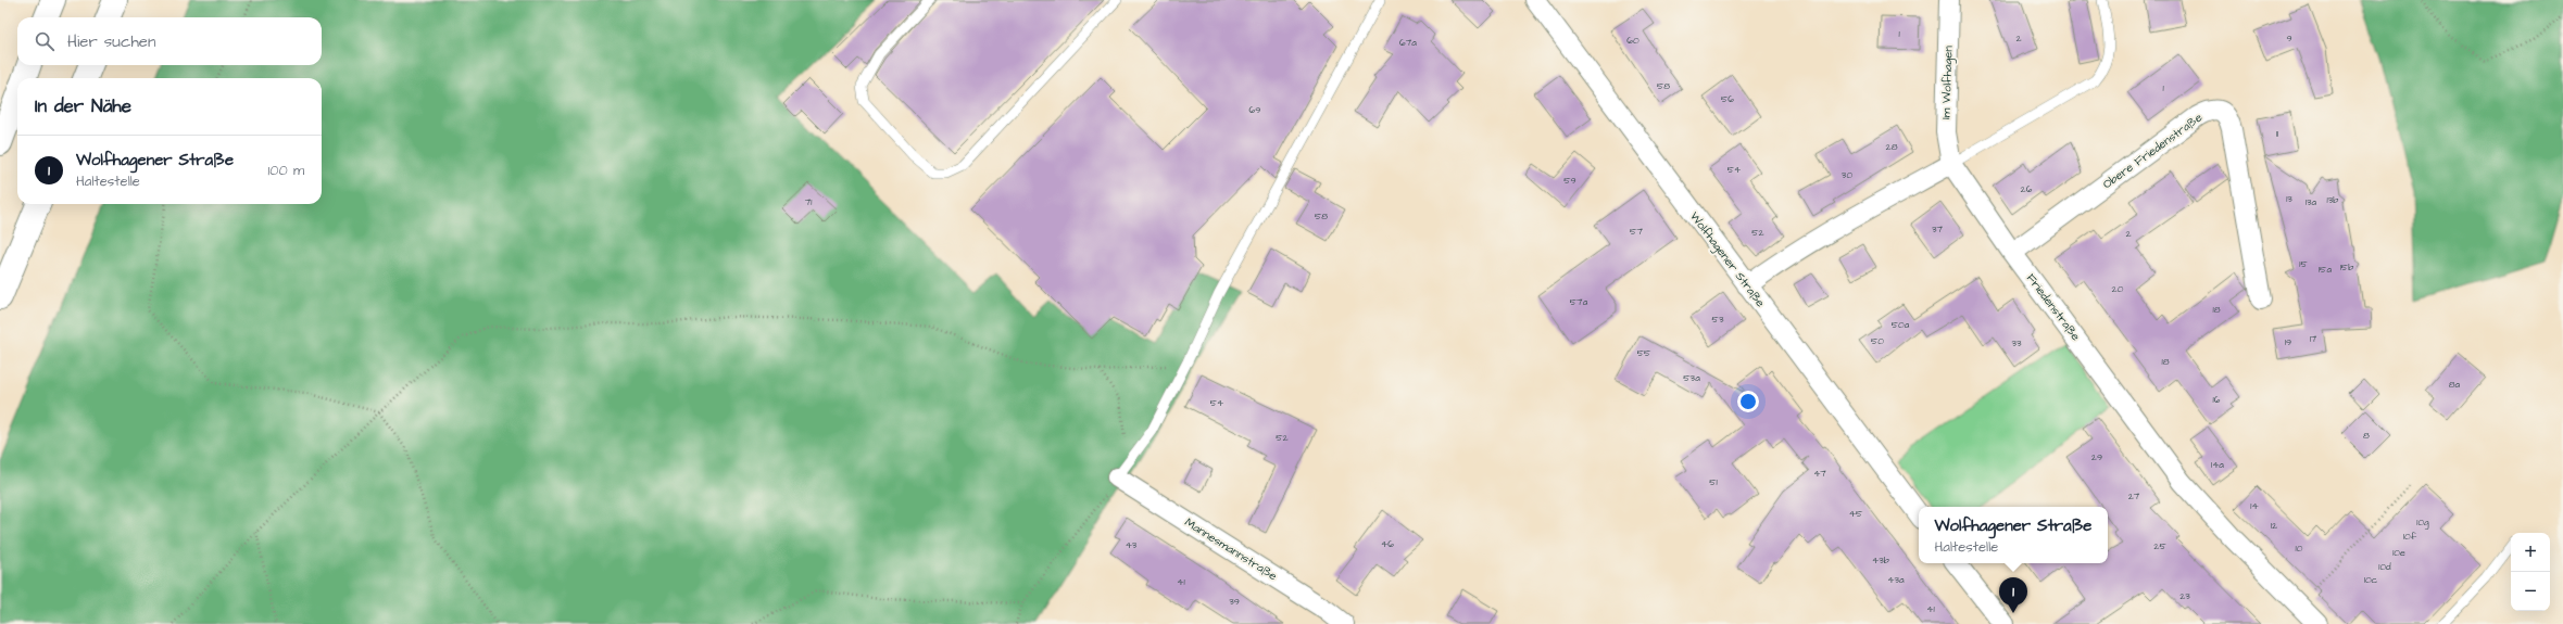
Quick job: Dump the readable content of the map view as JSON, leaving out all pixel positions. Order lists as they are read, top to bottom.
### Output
{
  "streets": {
    "street": [
      "Im Wolfhagen",
      "Obere Friedenstraße",
      "Wolfhagener Straße",
      "Friedenstraße",
      "Mannesmannstraße"
    ]
  },
  "crossings": [
    ["Im Wolfhagen", "Friedenstraße"],
    ["Obere Friedenstraße", "Friedenstraße"]
  ],
  "house_numbers": [
    "1",
    "2",
    "9",
    "60",
    "67a",
    "58",
    "1",
    "56",
    "69",
    "11",
    "28",
    "54",
    "30",
    "59",
    "26",
    "13",
    "13b",
    "71",
    "13a",
    "58",
    "37",
    "57",
    "52",
    "2",
    "15",
    "15b",
    "15a",
    "20",
    "57a",
    "18",
    "53",
    "50a",
    "17",
    "50",
    "19",
    "33",
    "55",
    "18",
    "53a",
    "8a",
    "16",
    "54",
    "8",
    "52",
    "29",
    "14a",
    "47",
    "51",
    "27",
    "14",
    "45",
    "10g",
    "12",
    "10f",
    "46",
    "43",
    "25",
    "10",
    "10e",
    "43b",
    "10d",
    "43a",
    "10c",
    "41",
    "23",
    "39",
    "41"
  ],
  "page": {
    "search": "Hier suchen",
    "heading": "In der Nähe",
    "list": [
      {
        "mark": "1",
        "name": "Wolfhagener Straße",
        "note": "Haltestelle",
        "value": "100 m"
      }
    ],
    "popup": ["Wolfhagener Straße", "Haltestelle"],
    "map_buttons": ["+", "−"],
    "pins": "1"
  }
}
